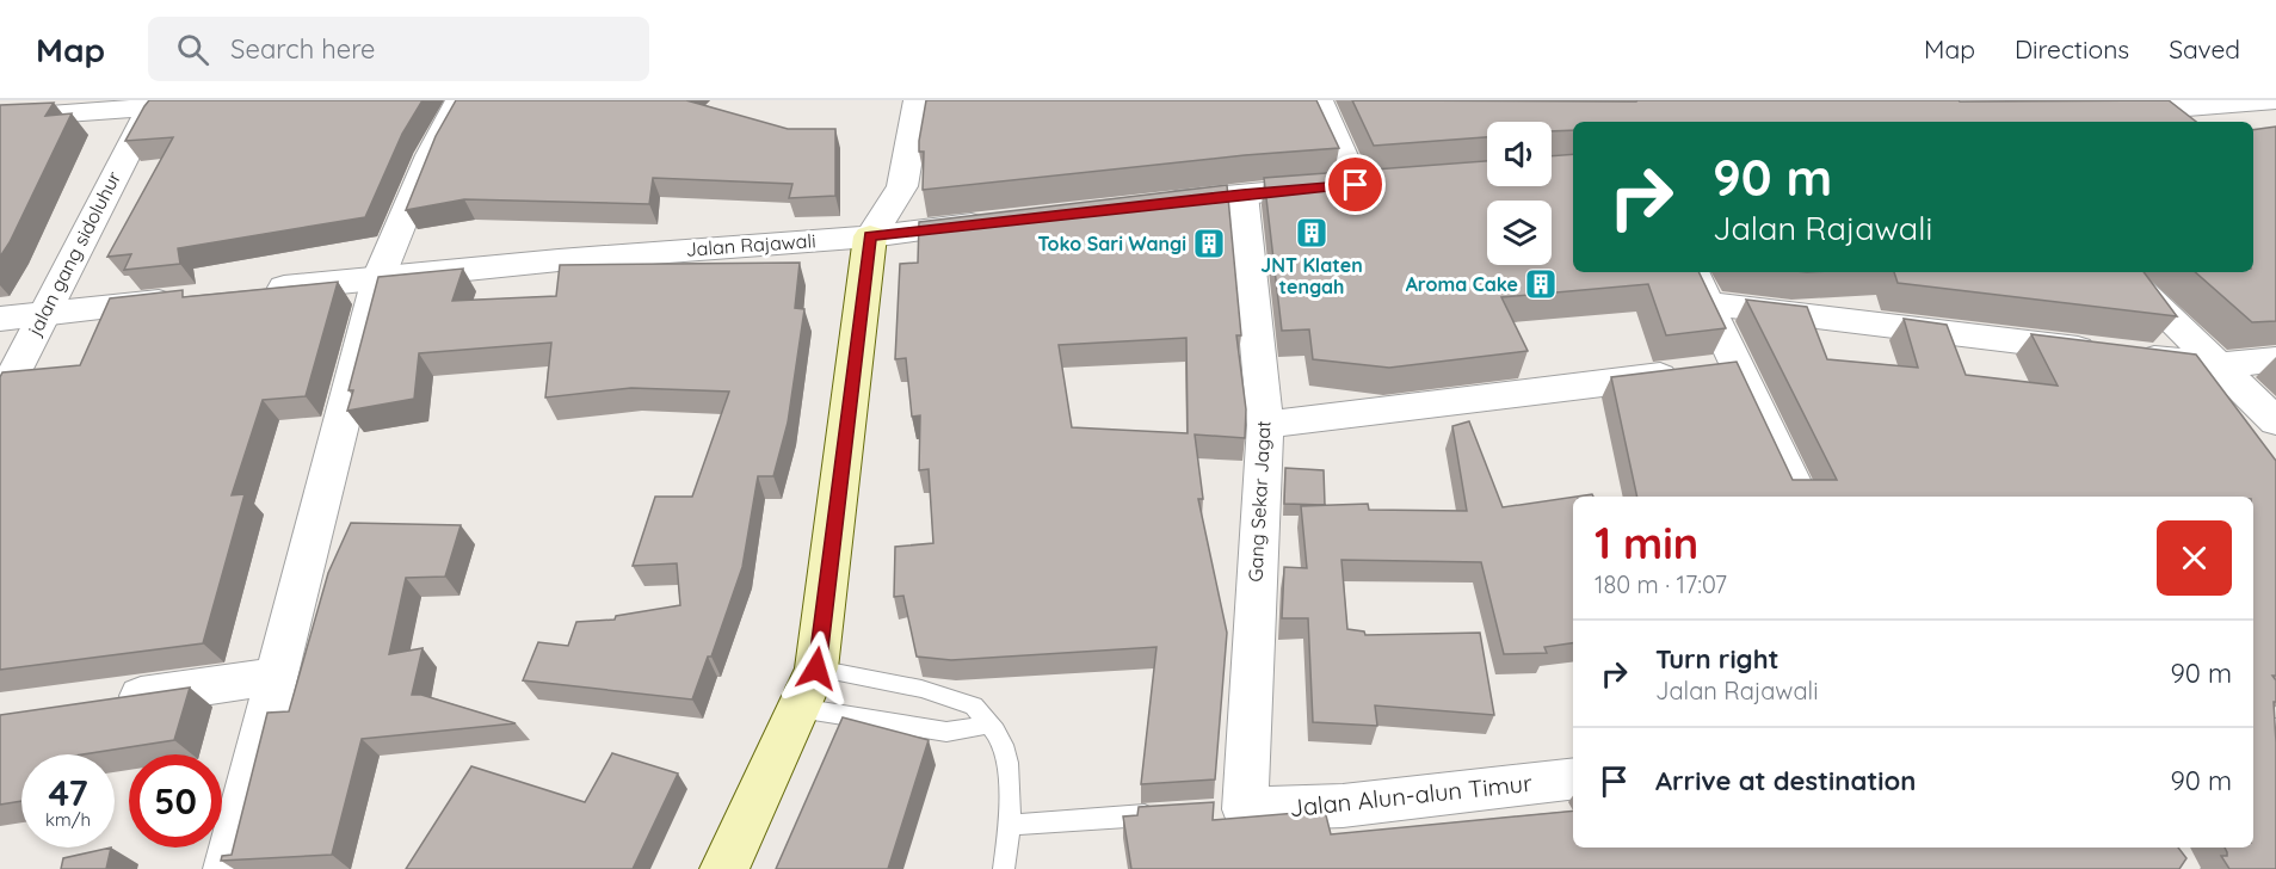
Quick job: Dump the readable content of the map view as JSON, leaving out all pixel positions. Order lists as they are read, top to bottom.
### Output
{
  "streets": {
    "street": [
      "Jalan Rajawali",
      "jalan gang sidoluhur",
      "Gang Sekar Jagat",
      "Jalan Alun-alun Timur"
    ]
  },
  "crossings": [
    ["Gang Sekar Jagat", "Jalan Alun-alun Timur"]
  ],
  "places": {
    "building": ["JNT Klaten tengah", "Toko Sari Wangi", "Aroma Cake"]
  },
  "page": {
    "header": "Map",
    "search": "Search here",
    "nav": ["Map", "Directions", "Saved"],
    "turn": ["90 m", "Jalan Rajawali"],
    "heading": ["1 min", "180 m · 17:07"],
    "list": [
      {
        "name": "Turn right",
        "note": "Jalan Rajawali",
        "value": "90 m"
      },
      {
        "name": "Arrive at destination",
        "value": "90 m"
      }
    ],
    "speed": "47 km/h",
    "limit": "50"
  }
}
